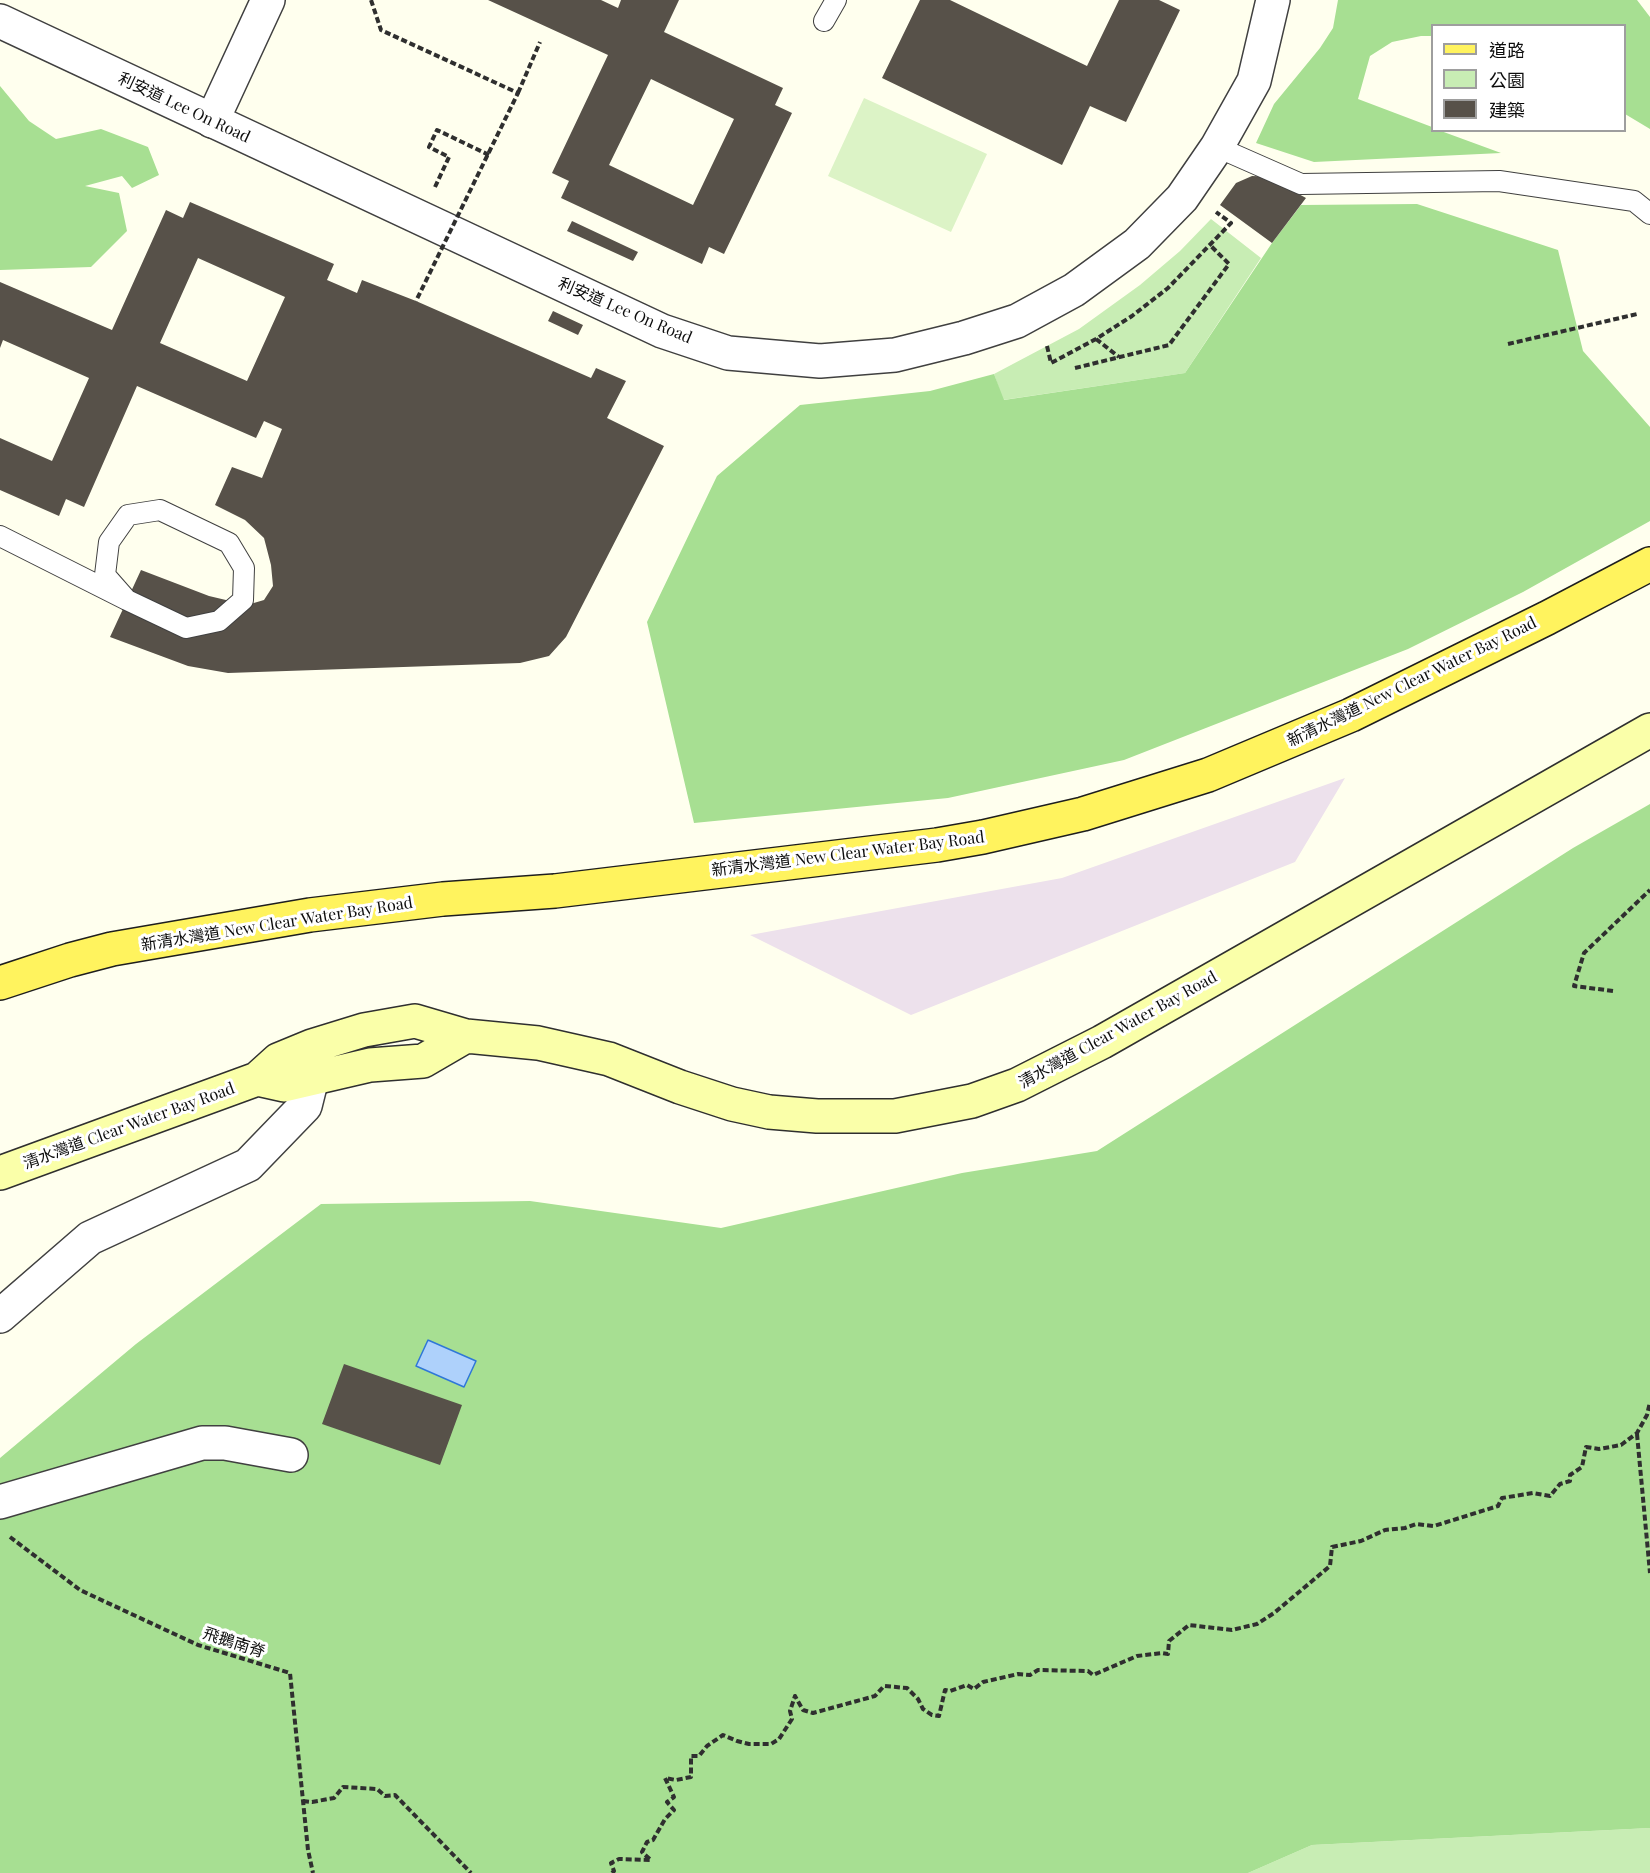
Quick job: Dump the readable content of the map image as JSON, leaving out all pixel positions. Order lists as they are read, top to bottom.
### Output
{
  "streets": {
    "main road": ["新清水灣道 New Clear Water Bay Road", "清水灣道 Clear Water Bay Road"],
    "street": ["利安道 Lee On Road"],
    "path": ["飛鵝南脊"]
  },
  "legend": ["道路", "公園", "建築"]
}
